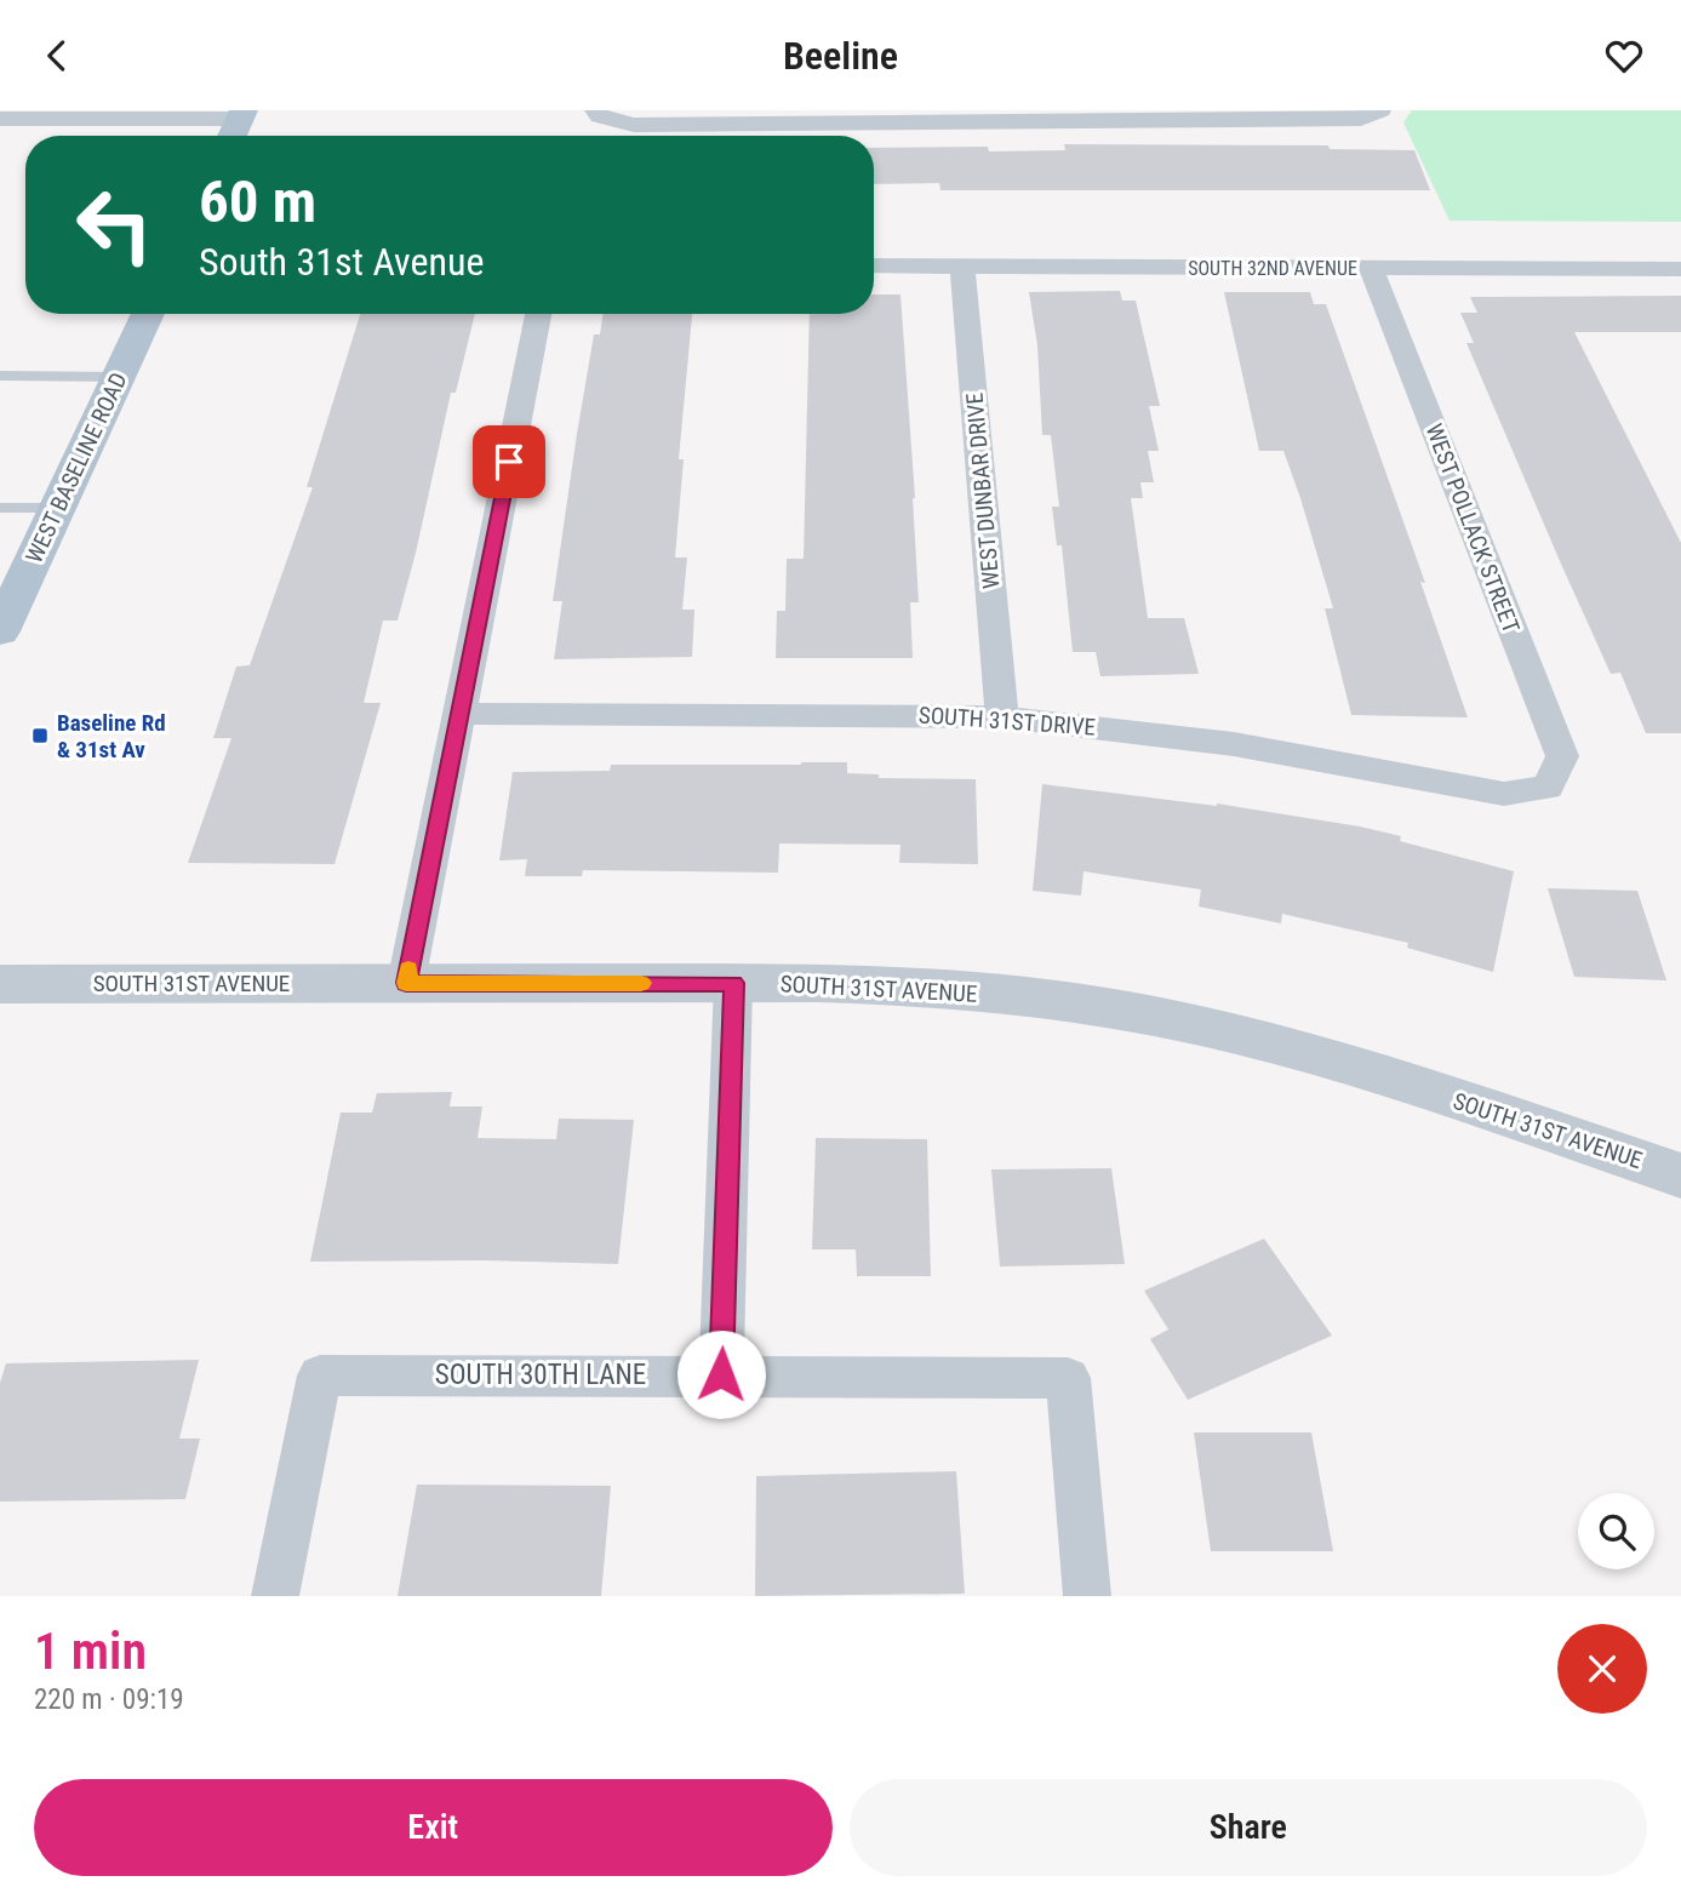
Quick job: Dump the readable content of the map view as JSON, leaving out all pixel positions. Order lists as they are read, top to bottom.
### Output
{
  "streets": {
    "main road": ["WEST BASELINE ROAD"],
    "street": [
      "SOUTH 32ND AVENUE",
      "WEST DUNBAR DRIVE",
      "WEST POLLACK STREET",
      "SOUTH 31ST DRIVE",
      "SOUTH 31ST AVENUE",
      "SOUTH 30TH LANE"
    ]
  },
  "crossings": [
    ["SOUTH 32ND AVENUE", "WEST DUNBAR DRIVE"],
    ["SOUTH 32ND AVENUE", "WEST POLLACK STREET"],
    ["WEST DUNBAR DRIVE", "SOUTH 31ST DRIVE"],
    ["WEST POLLACK STREET", "SOUTH 31ST DRIVE"]
  ],
  "places": {
    "transit": ["Baseline Rd & 31st Av"]
  },
  "page": {
    "header": "Beeline",
    "turn": ["60 m", "South 31st Avenue"],
    "heading": ["1 min", "220 m · 09:19"],
    "buttons": ["Exit", "Share"]
  }
}
